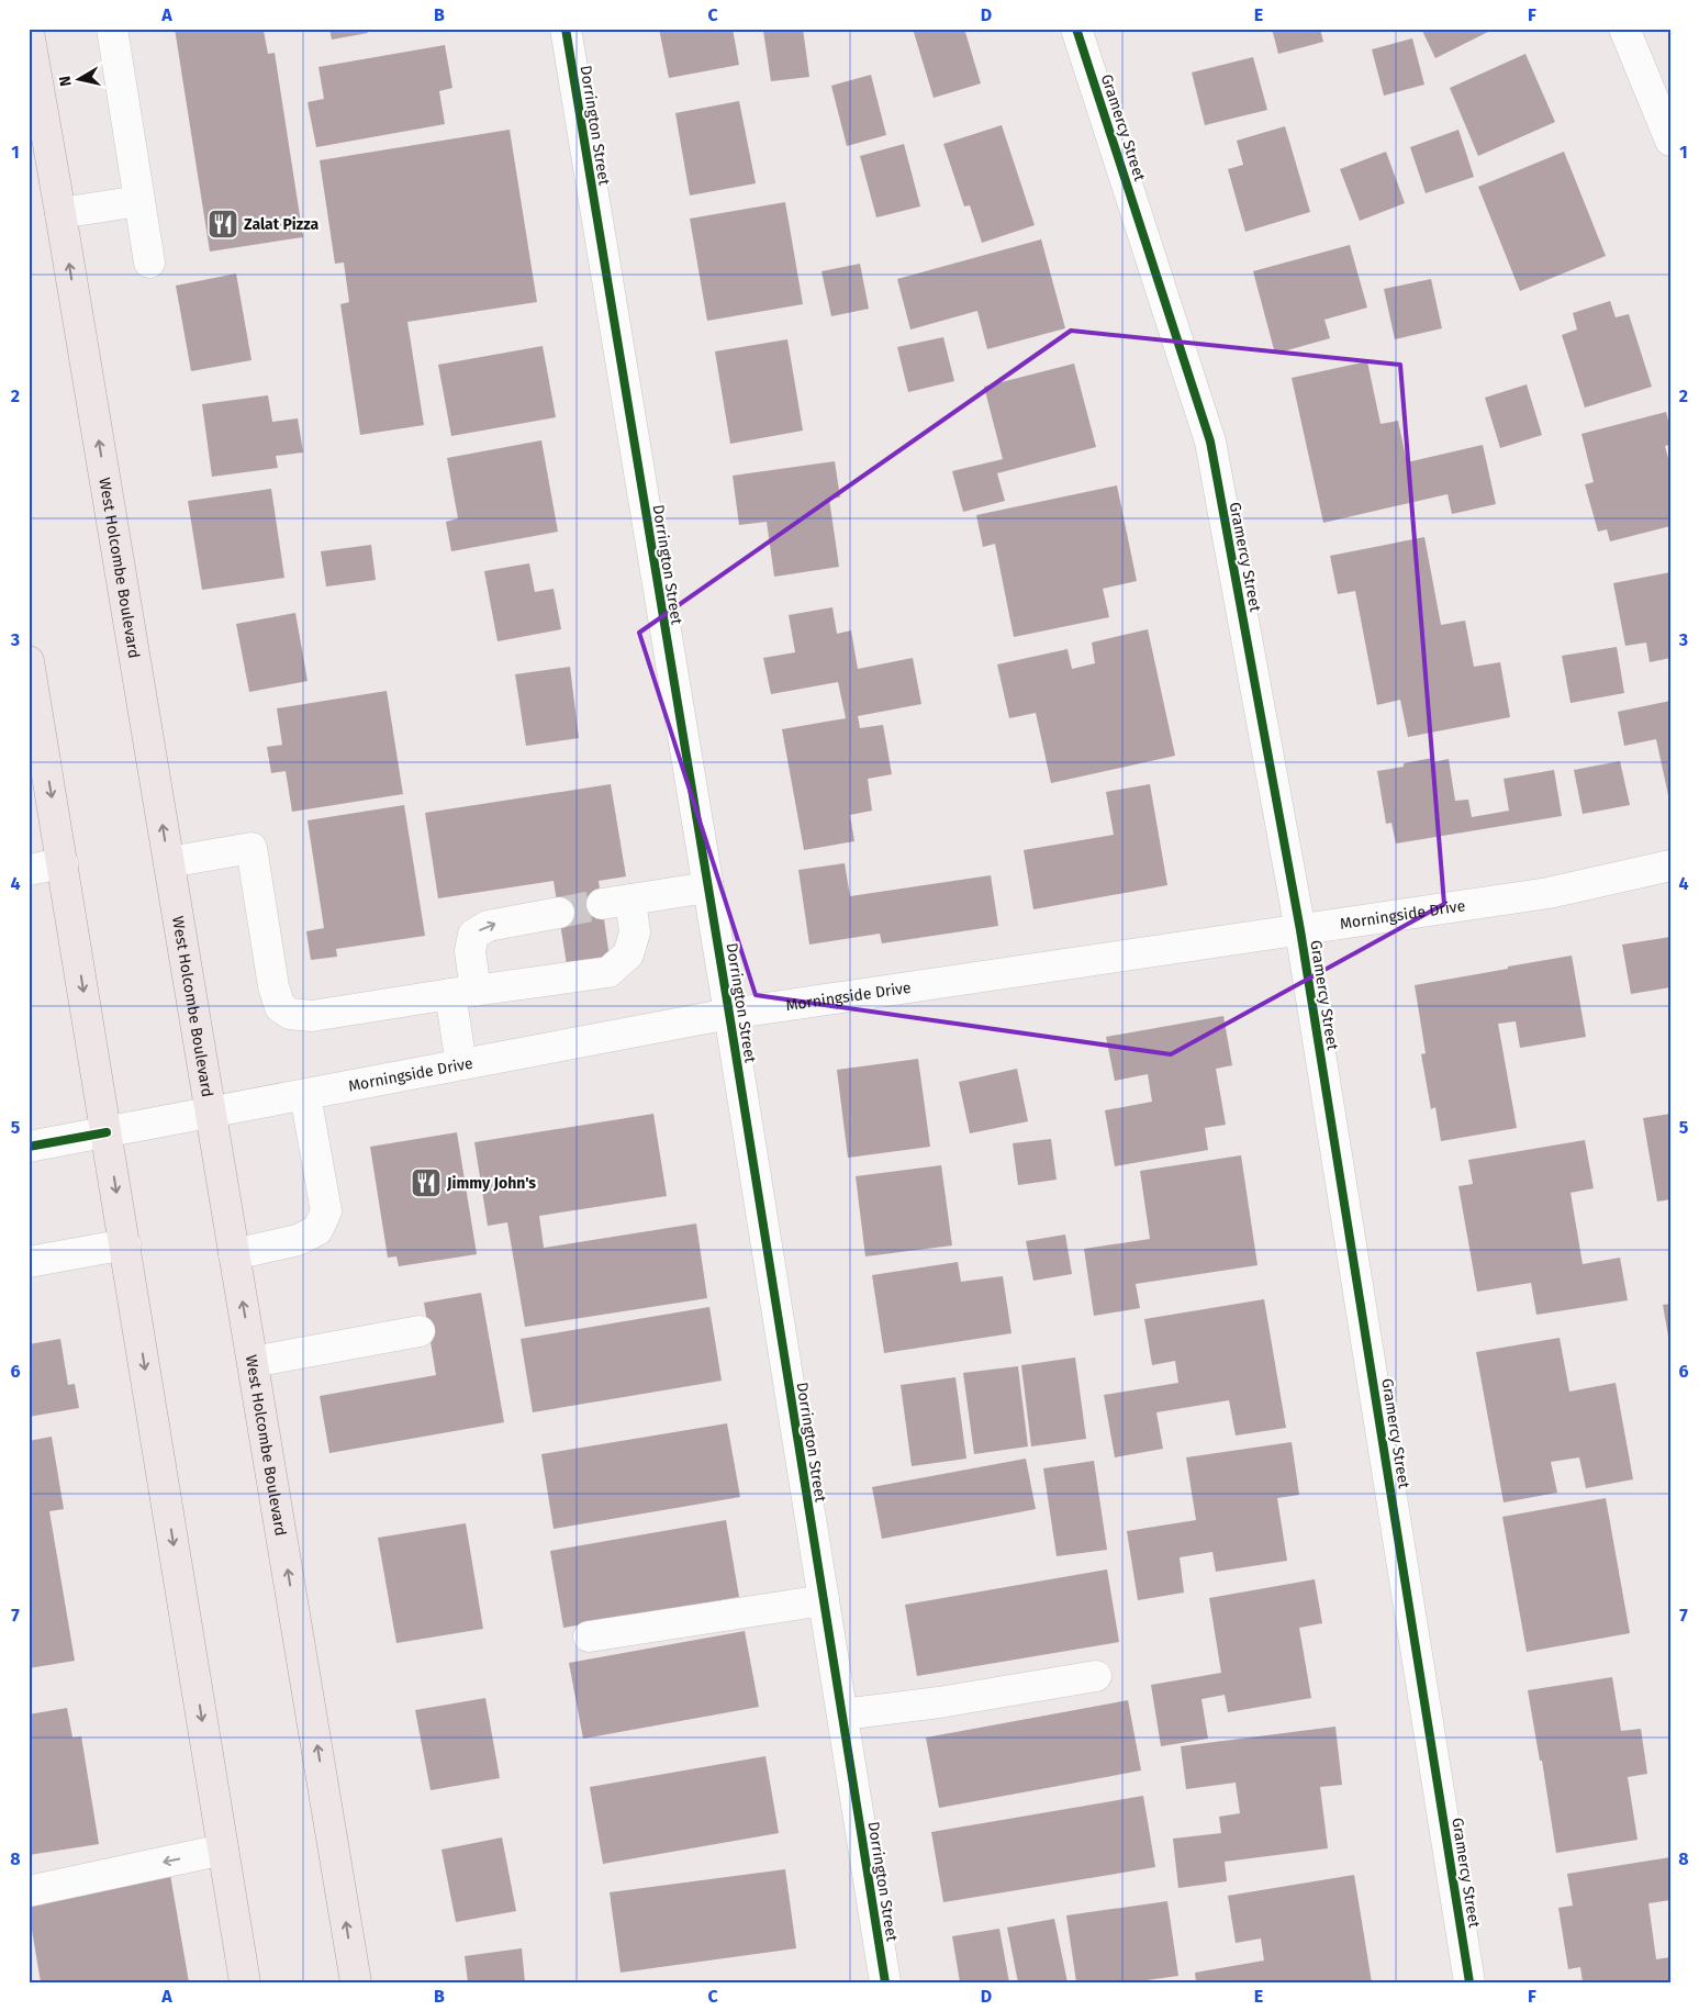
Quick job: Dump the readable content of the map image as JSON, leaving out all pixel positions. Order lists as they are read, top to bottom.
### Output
{
  "streets": {
    "main road": ["West Holcombe Boulevard"],
    "street": ["Dorrington Street", "Gramercy Street", "Morningside Drive"]
  },
  "crossings": [
    ["Dorrington Street", "Morningside Drive"],
    ["Gramercy Street", "Morningside Drive"],
    ["West Holcombe Boulevard", "Morningside Drive"]
  ],
  "places": {
    "restaurant": ["Zalat Pizza", "Jimmy John's"]
  },
  "north": "left",
  "grid": {
    "columns": [
      "A",
      "B",
      "C",
      "D",
      "E",
      "F"
    ],
    "rows": [
      "1",
      "2",
      "3",
      "4",
      "5",
      "6",
      "7",
      "8"
    ]
  }
}
